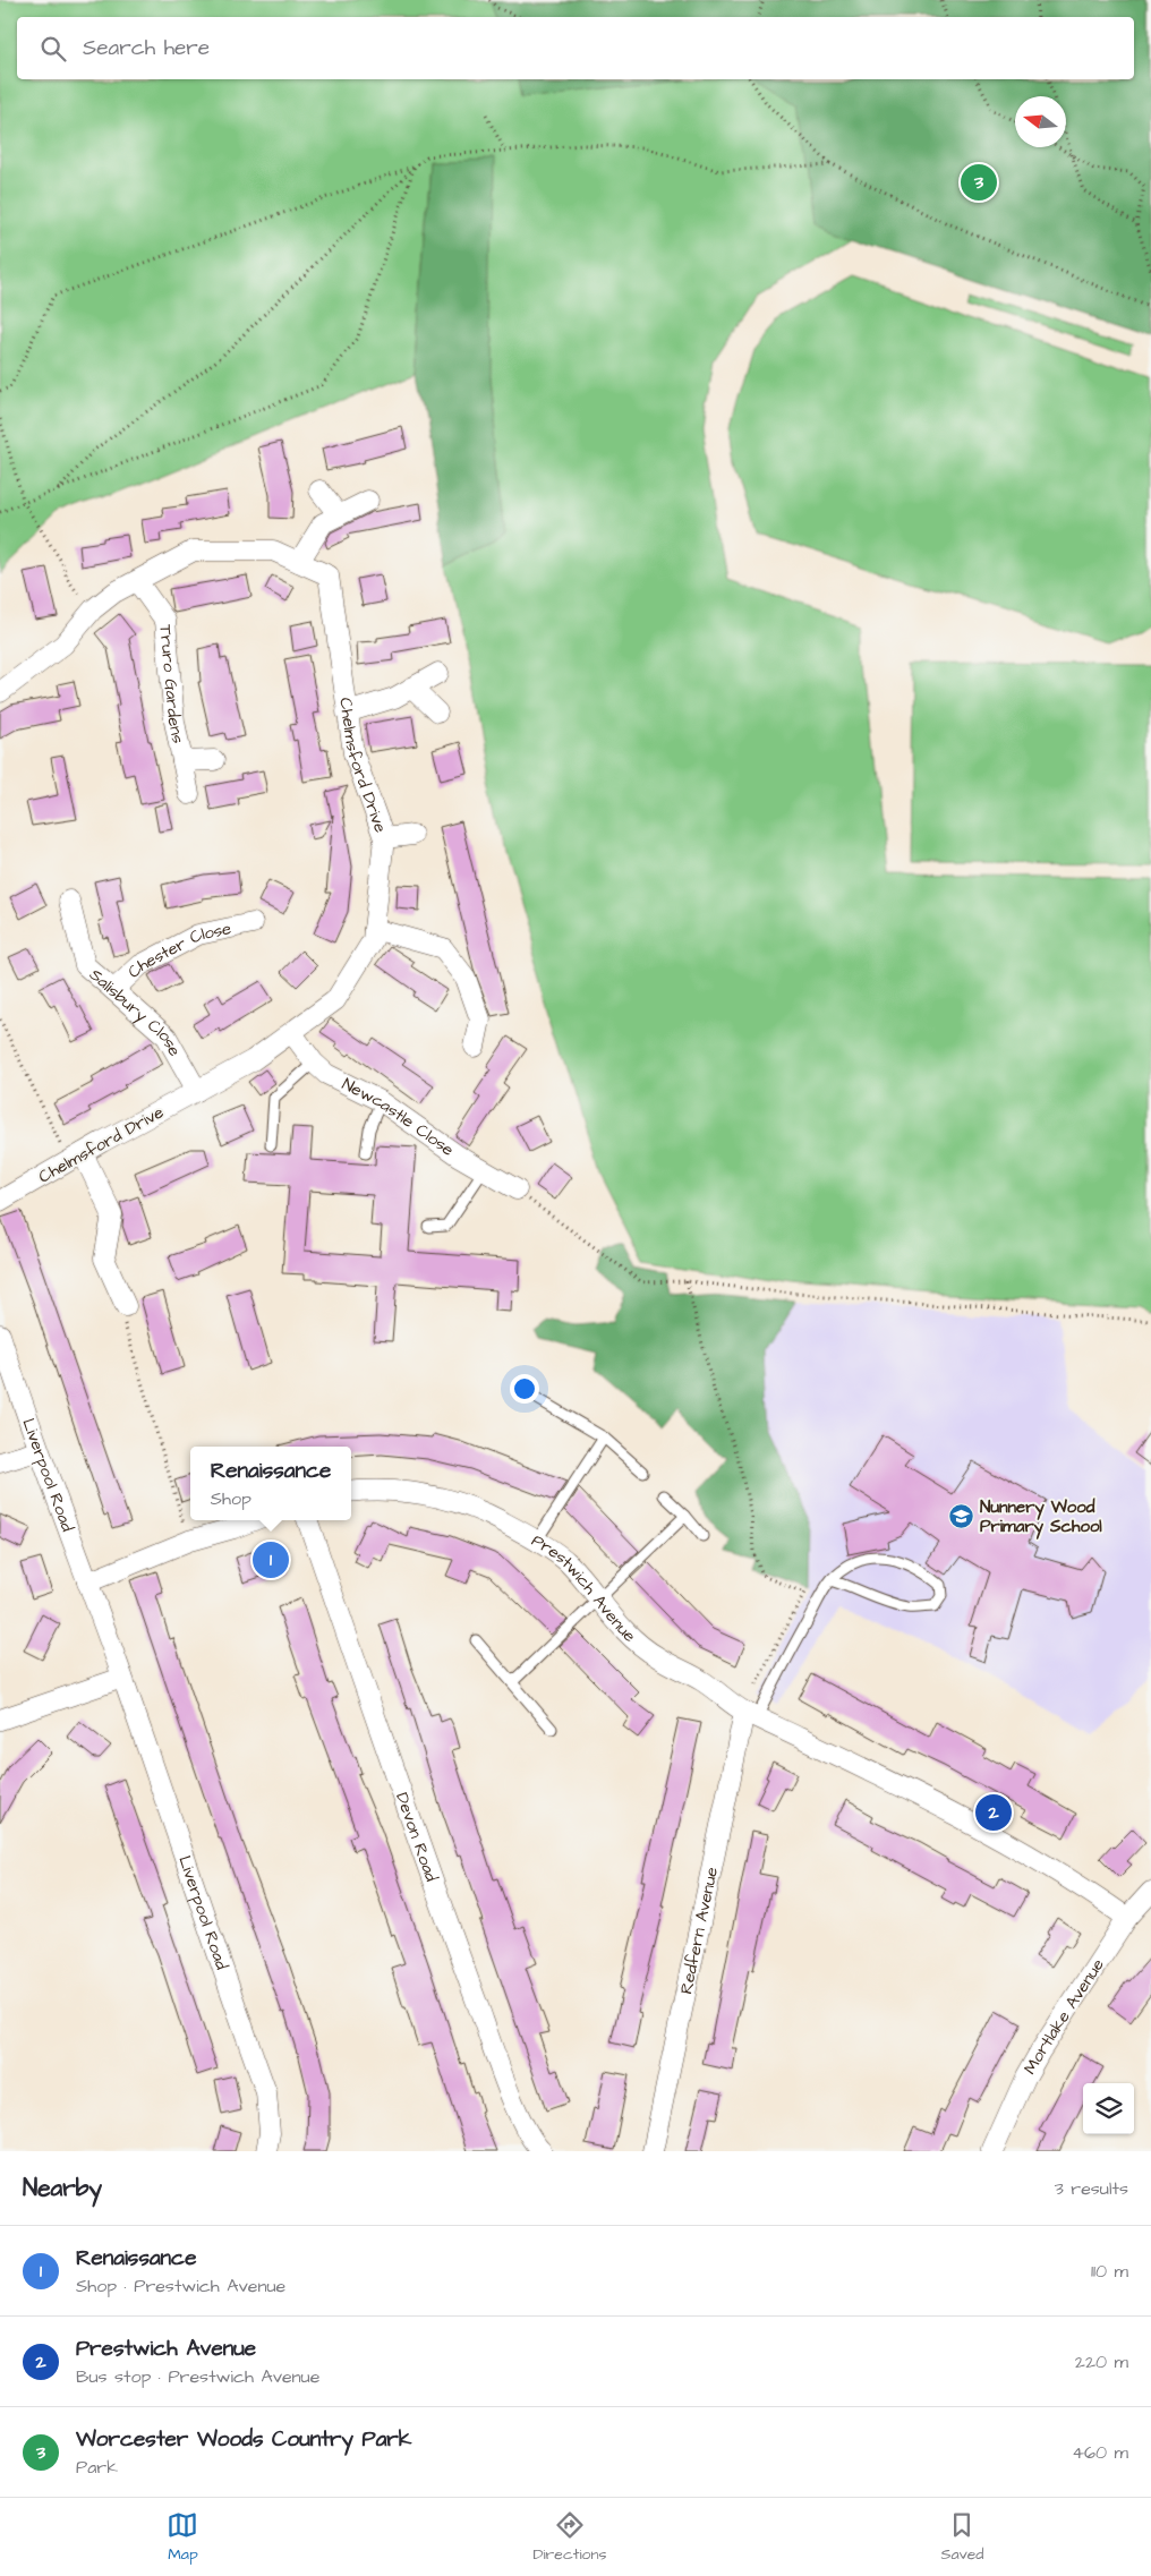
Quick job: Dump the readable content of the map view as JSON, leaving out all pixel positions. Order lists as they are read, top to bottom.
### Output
{
  "streets": {
    "street": [
      "Truro Gardens",
      "Chelmsford Drive",
      "Chester Close",
      "Salisbury Close",
      "Newcastle Close",
      "Liverpool Road",
      "Prestwich Avenue",
      "Devon Road",
      "Redfern Avenue",
      "Mortlake Avenue"
    ]
  },
  "crossings": [
    ["Truro Gardens", "Chelmsford Drive"],
    ["Chelmsford Drive", "Salisbury Close"],
    ["Chelmsford Drive", "Newcastle Close"],
    ["Chester Close", "Salisbury Close"],
    ["Prestwich Avenue", "Redfern Avenue"],
    ["Prestwich Avenue", "Mortlake Avenue"]
  ],
  "places": {
    "school or university": ["Nunnery Wood Primary School"]
  },
  "north": "left",
  "page": {
    "search": "Search here",
    "pins": ["3", "1", "2"],
    "popup": ["Renaissance", "Shop"],
    "heading": ["Nearby", "3 results"],
    "list": [
      {
        "mark": "1",
        "name": "Renaissance",
        "note": "Shop · Prestwich Avenue",
        "value": "110 m"
      },
      {
        "mark": "2",
        "name": "Prestwich Avenue",
        "note": "Bus stop · Prestwich Avenue",
        "value": "220 m"
      },
      {
        "mark": "3",
        "name": "Worcester Woods Country Park",
        "note": "Park",
        "value": "460 m"
      }
    ],
    "nav": ["Map", "Directions", "Saved"]
  }
}
